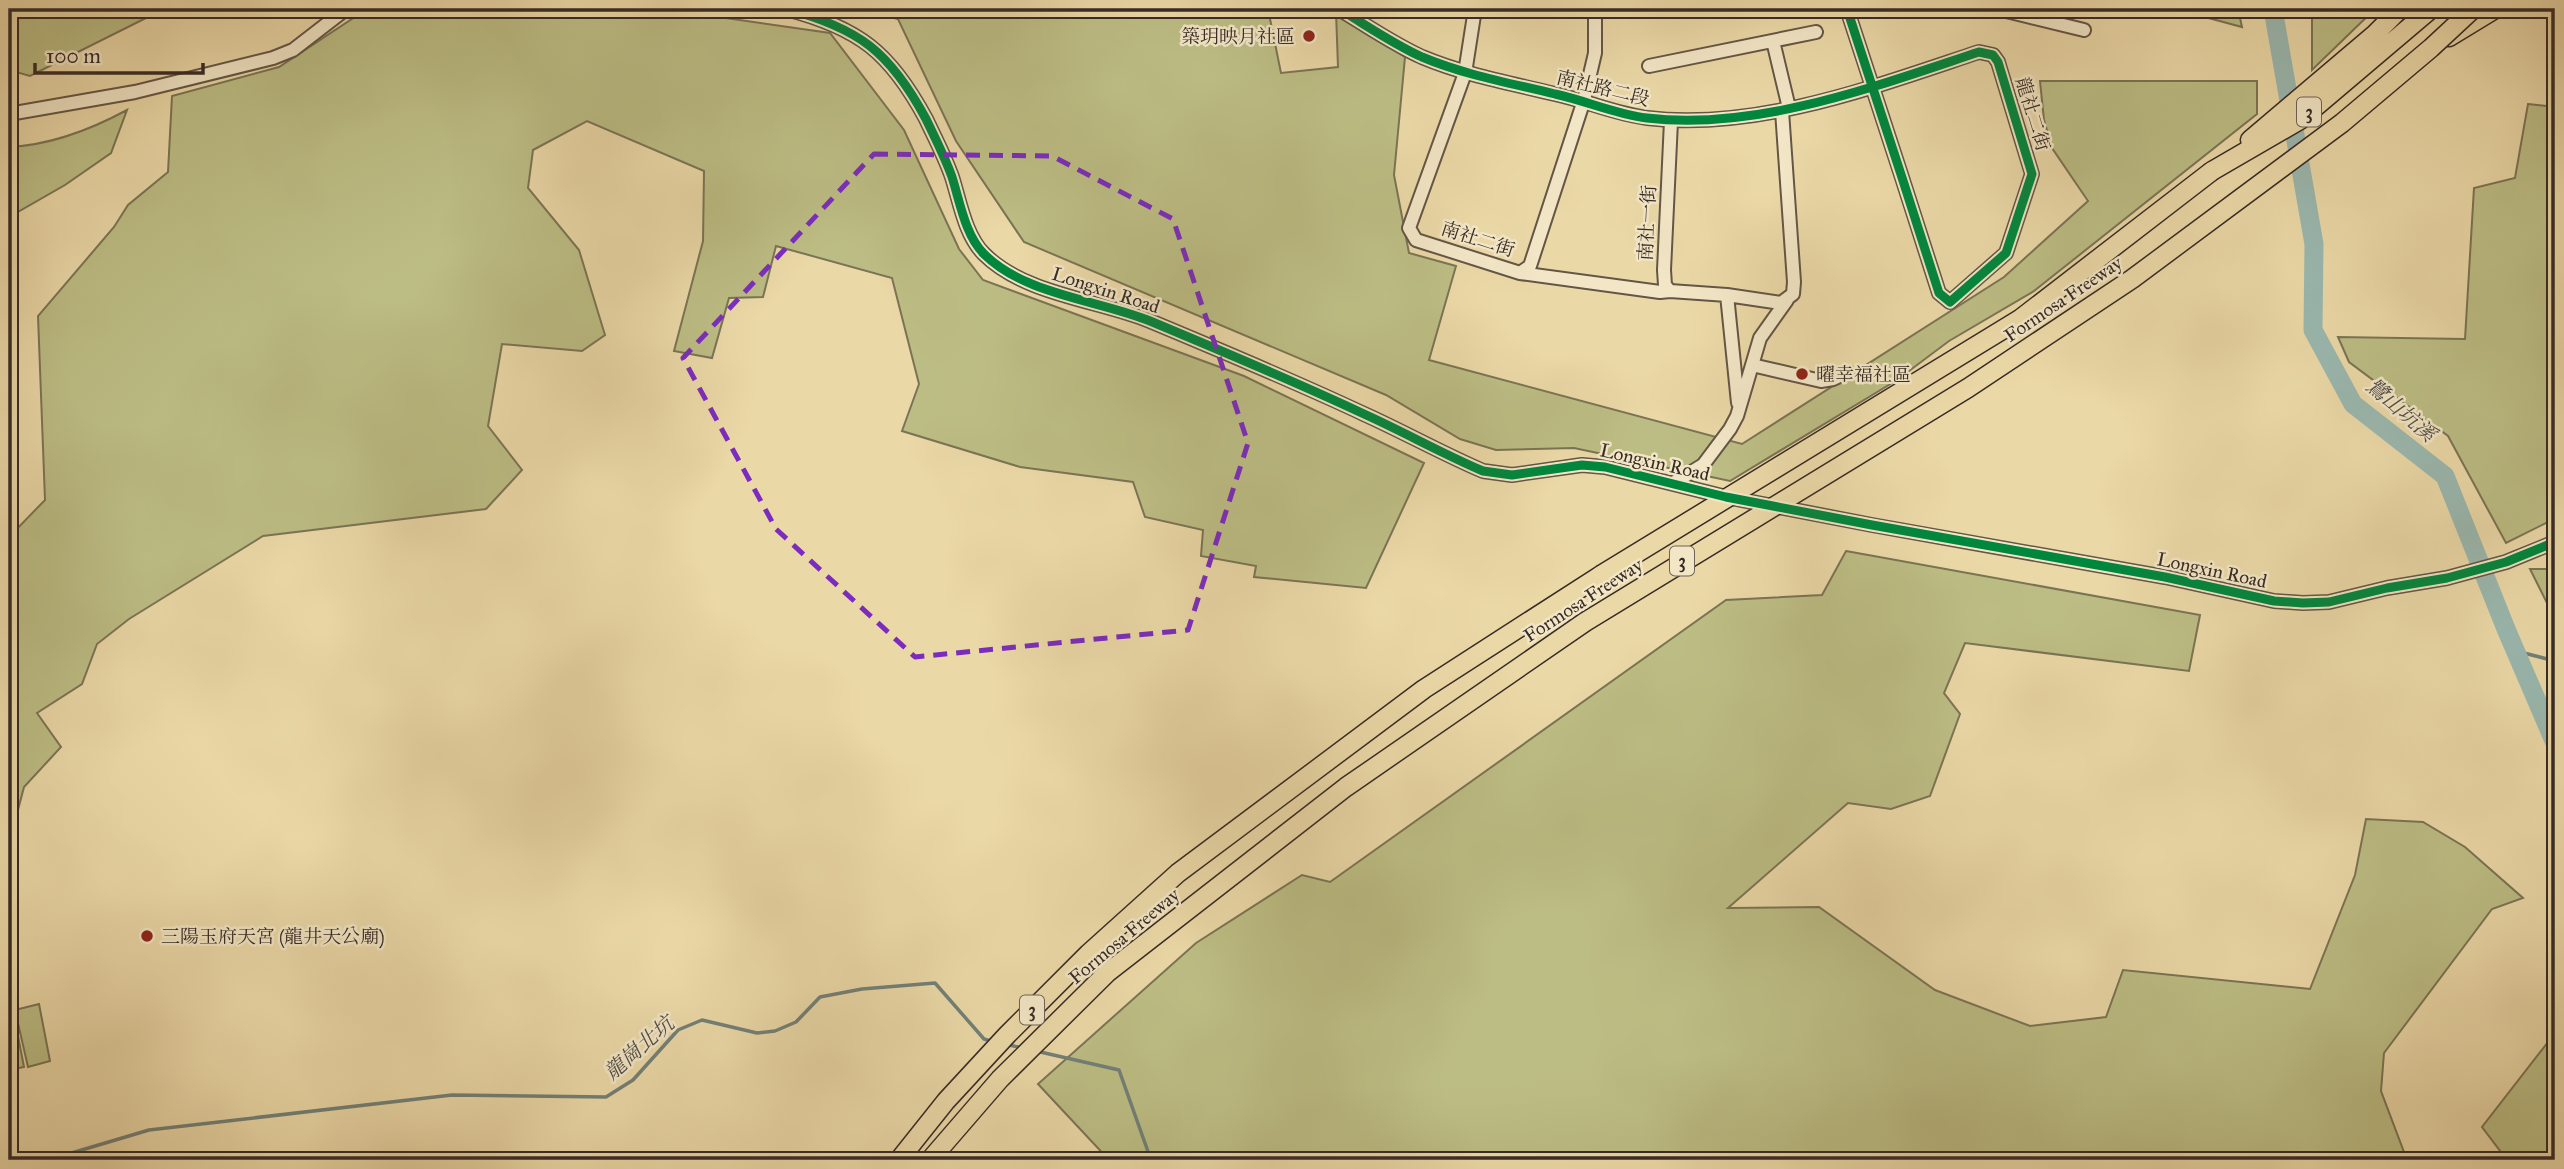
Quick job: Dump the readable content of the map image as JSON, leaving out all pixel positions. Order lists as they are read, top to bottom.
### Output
{
  "streets": {
    "highway": ["3", "Formosa Freeway"],
    "street": [
      "南社路二段",
      "龍社二街",
      "南社一街",
      "南社二街",
      "Longxin Road"
    ]
  },
  "crossings": [
    ["南社路二段", "龍社二街"],
    ["南社路二段", "南社一街"],
    ["南社路二段", "南社二街"]
  ],
  "water": ["鷺山坑溪", "龍崗北坑"],
  "places": ["築玥映月社區", "曜幸福社區", "三陽玉府天宮 (龍井天公廟)"],
  "scale_bar": "100 m"
}
